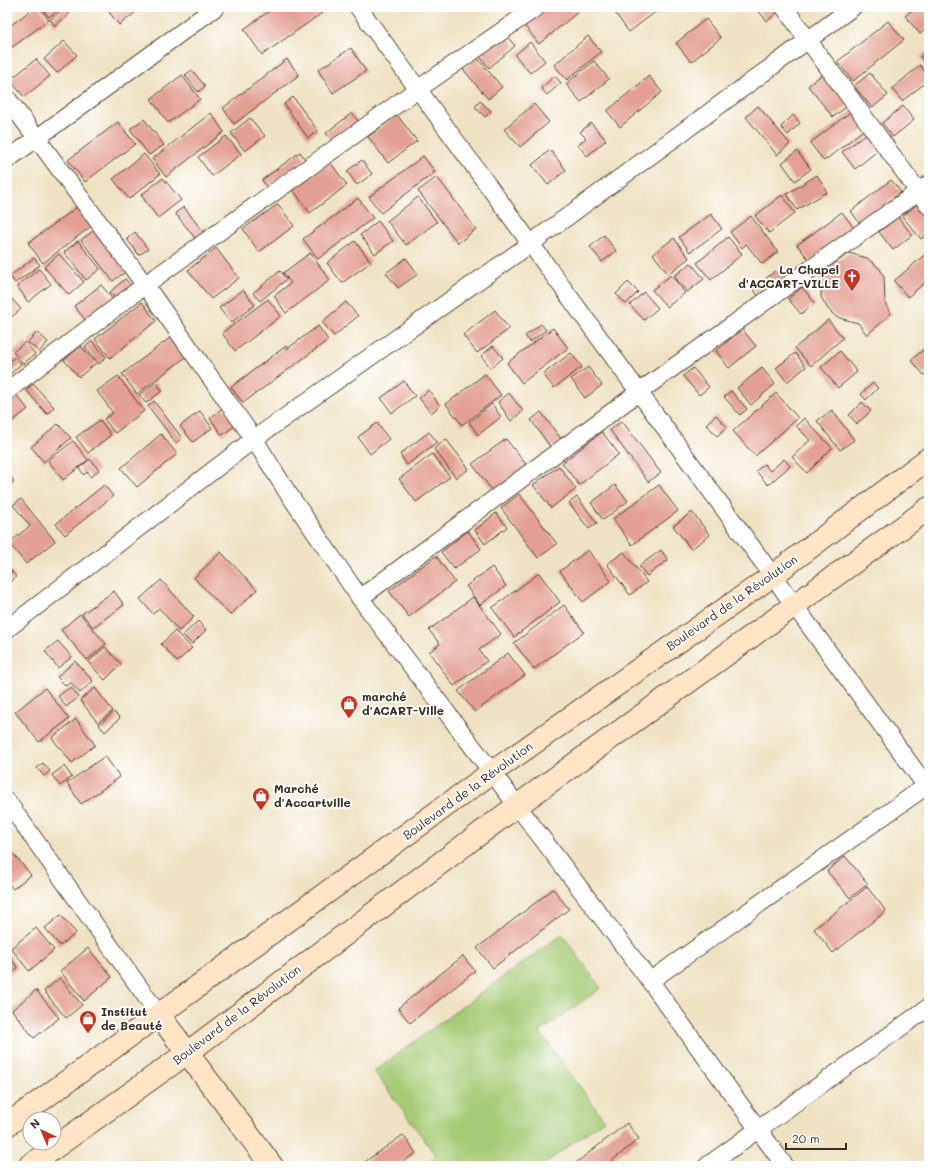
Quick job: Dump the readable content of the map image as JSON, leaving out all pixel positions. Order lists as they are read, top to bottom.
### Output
{
  "streets": {
    "main road": ["Boulevard de la Révolution"]
  },
  "places": {
    "church": ["La Chapel d'ACCART-VILLE"],
    "shop": ["marché d'ACART-Ville", "Marché d'Accartville", "Institut de Beauté"]
  },
  "scale_bar": "20 m",
  "north": "top left"
}
